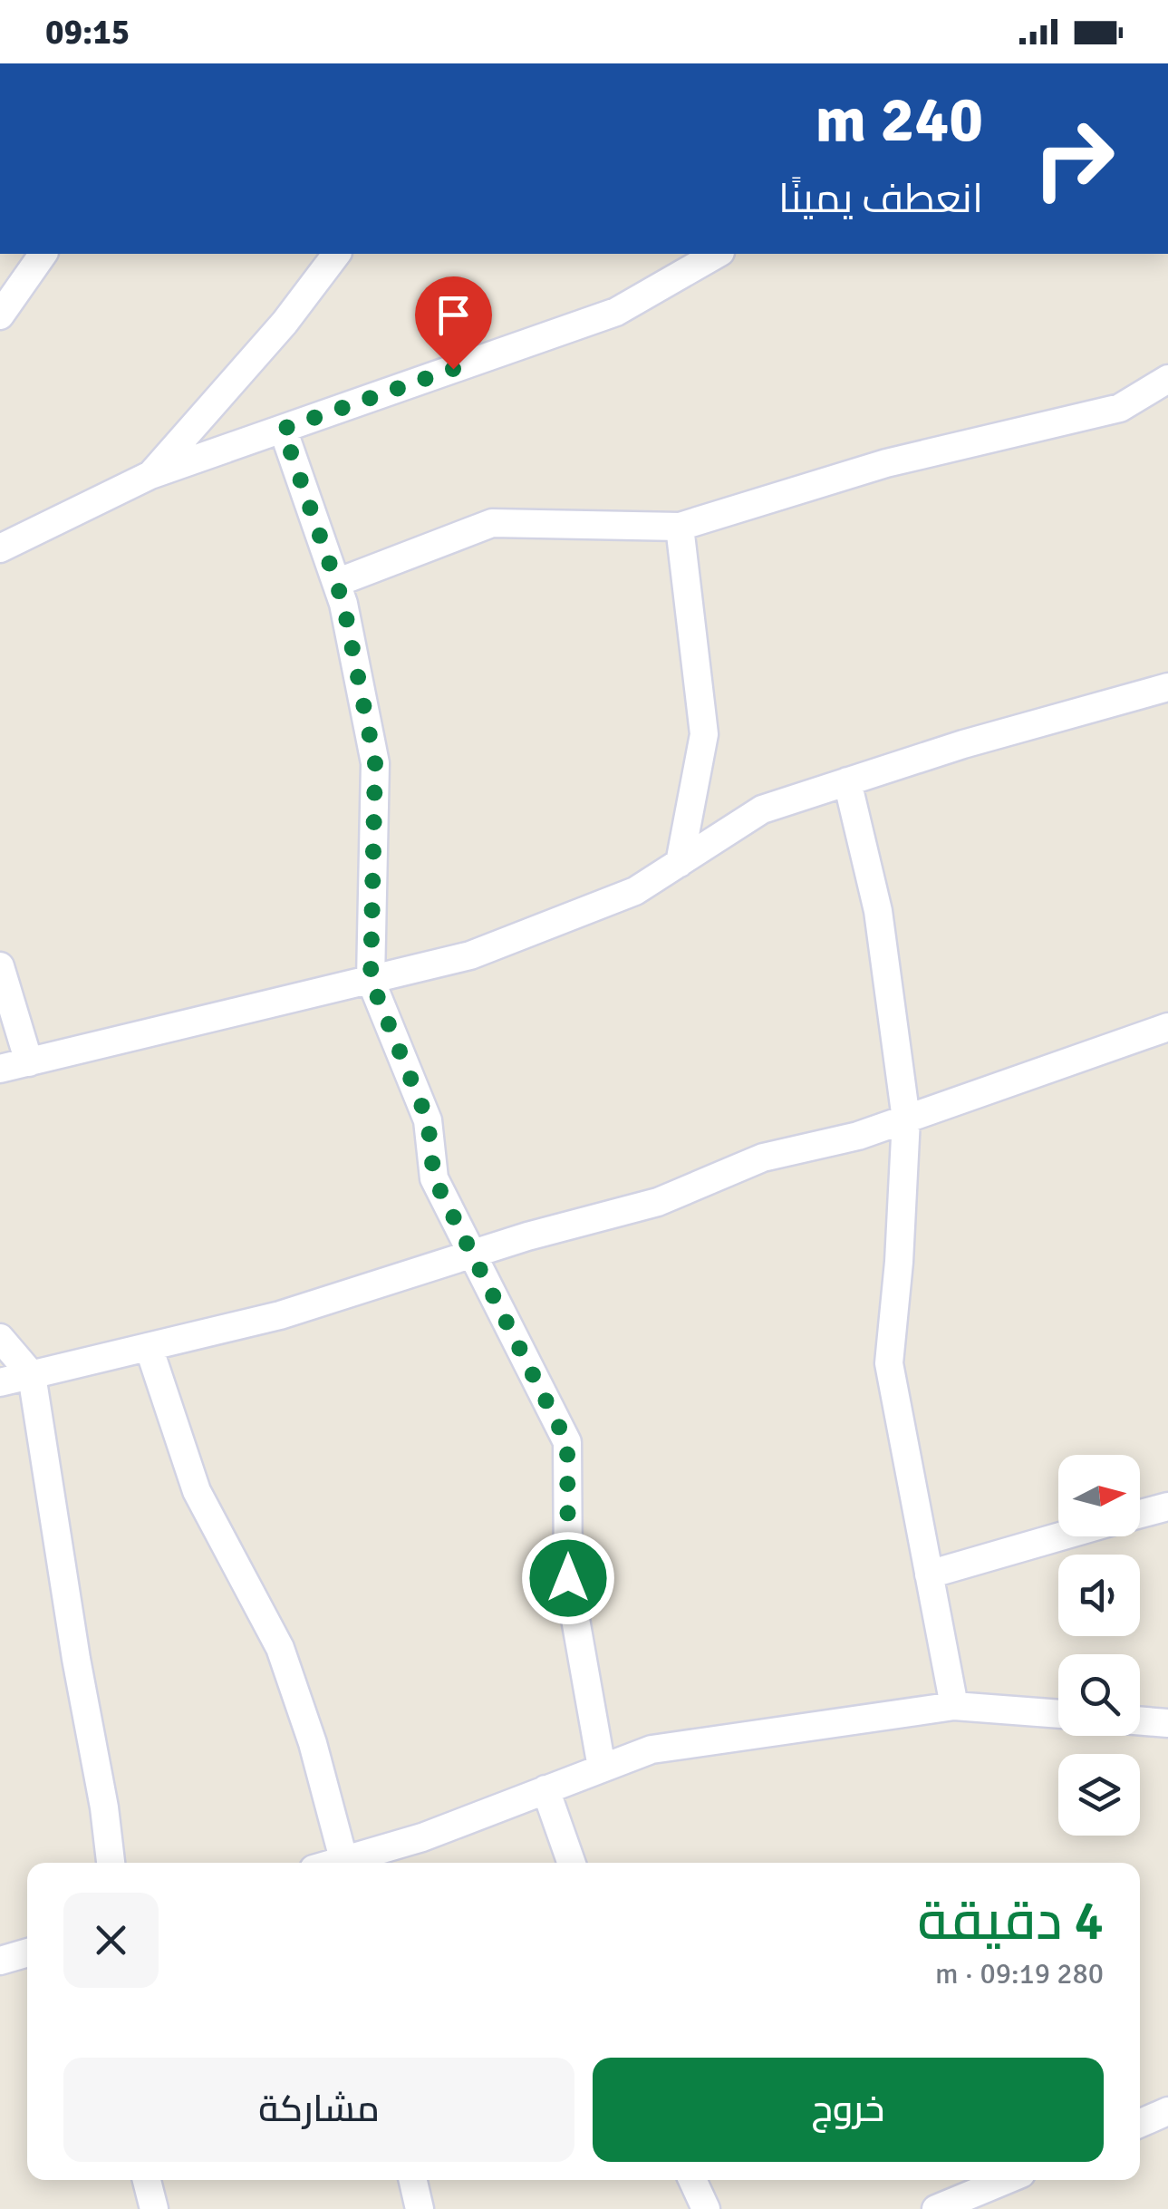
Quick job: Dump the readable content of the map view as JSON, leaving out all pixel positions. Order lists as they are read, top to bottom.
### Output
{
  "north": "right",
  "page": {
    "status": "09:15",
    "turn": ["240 m", "انعطف يمينًا"],
    "heading": ["4 دقيقة", "280 m · 09:19"],
    "buttons": ["خروج", "مشاركة"]
  }
}
